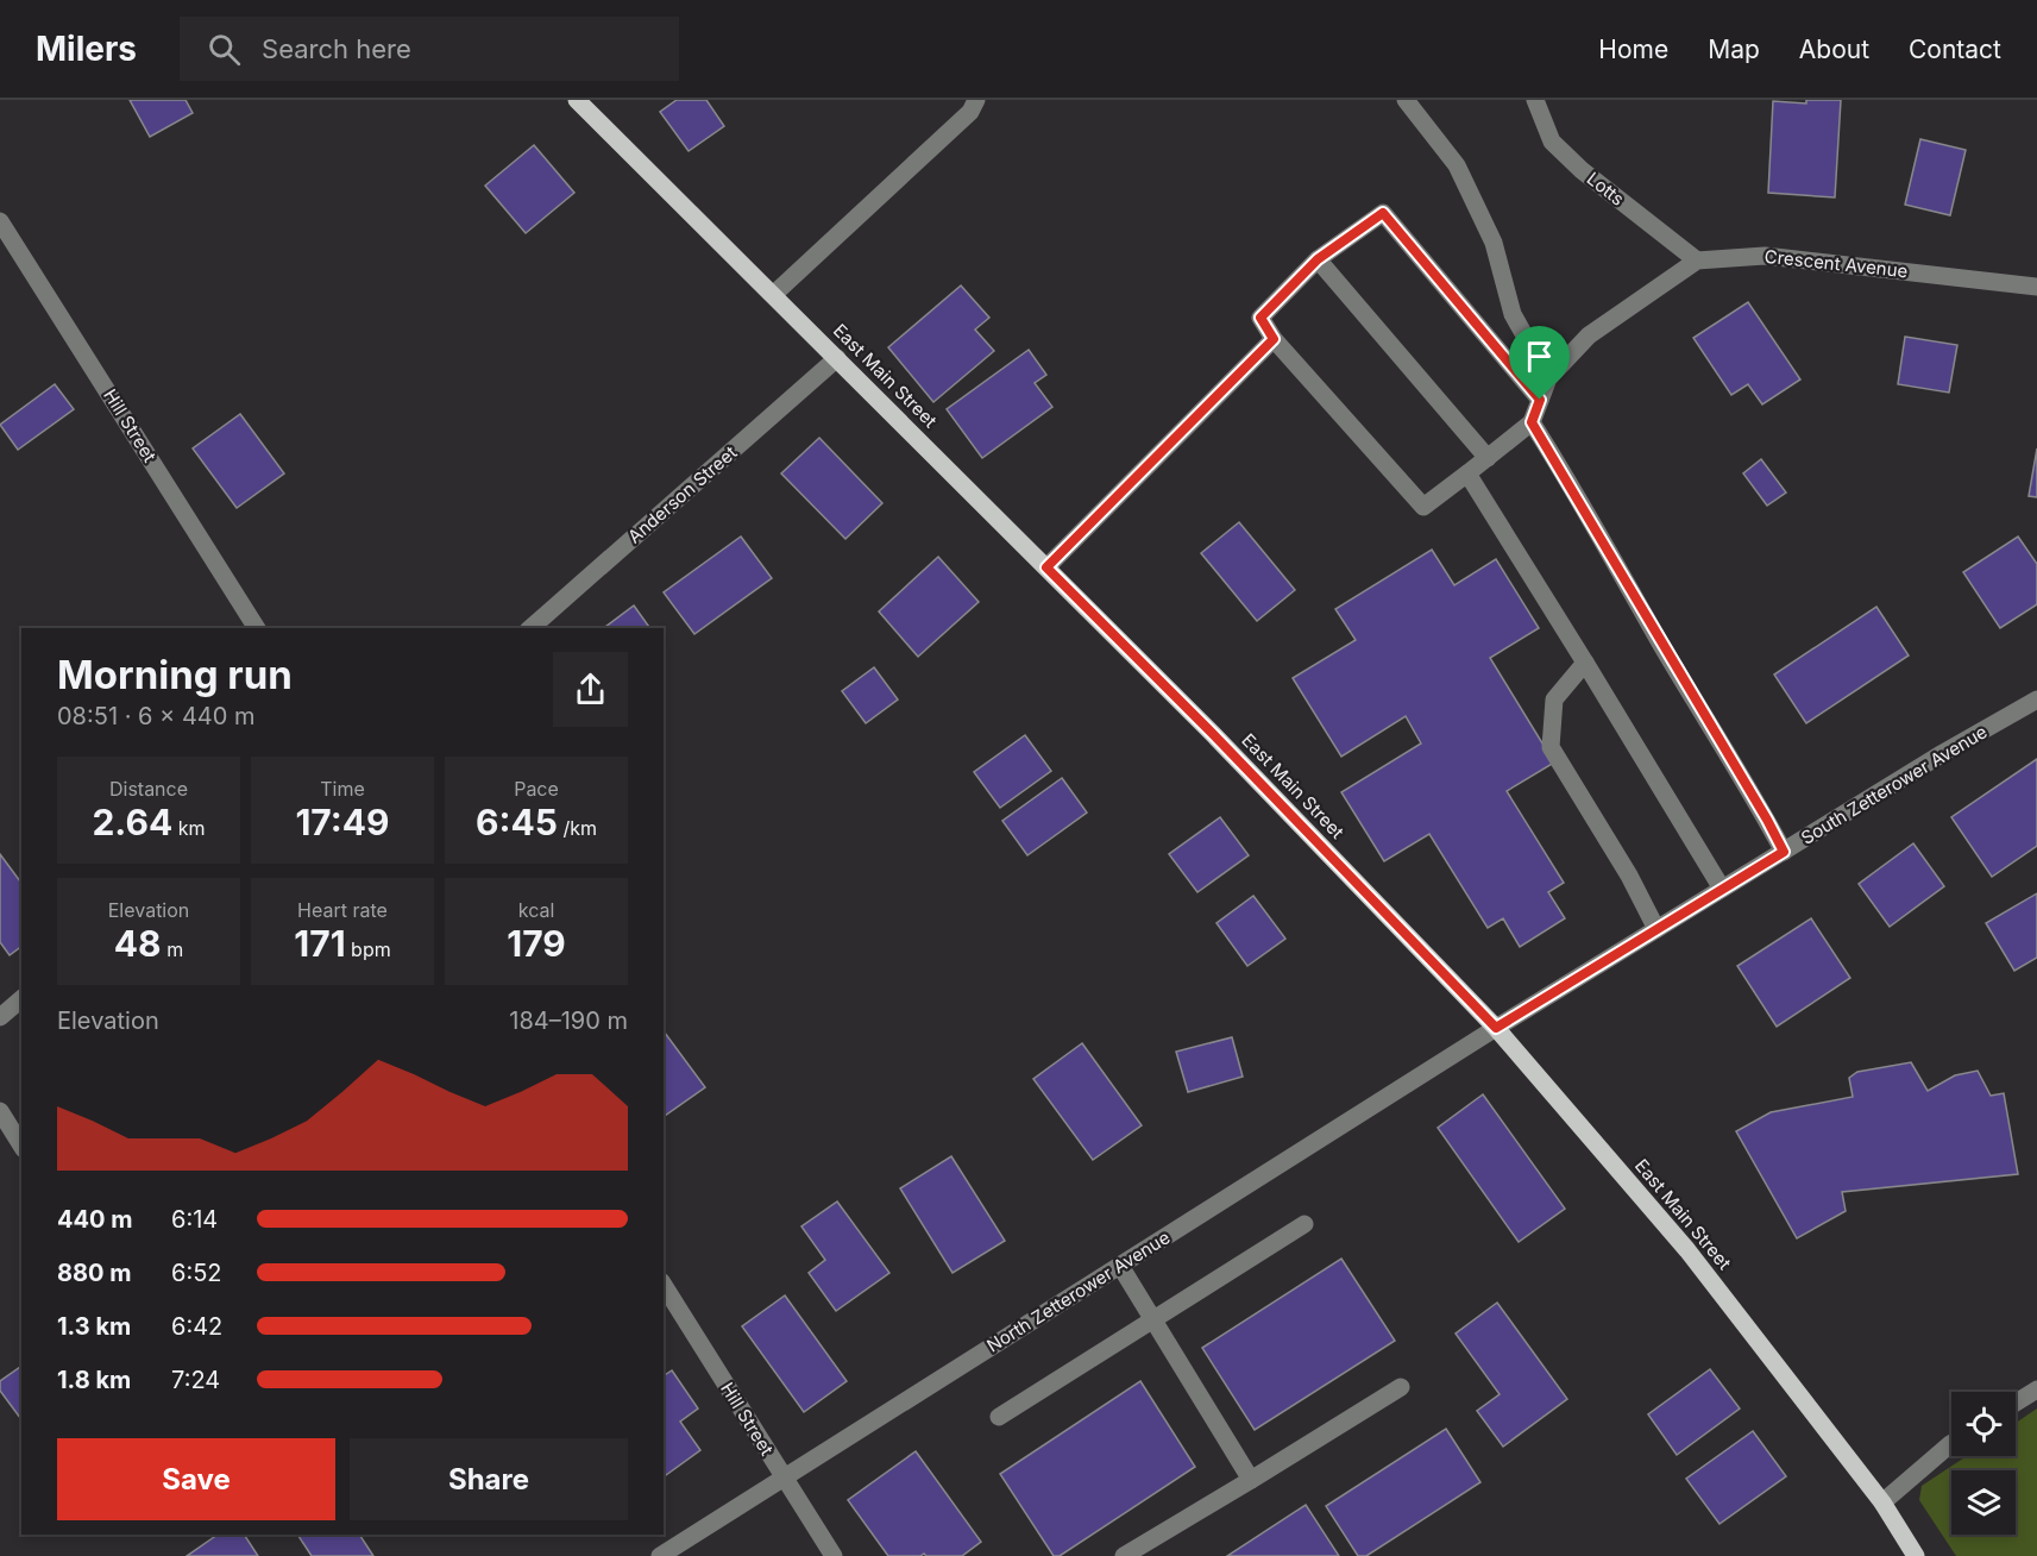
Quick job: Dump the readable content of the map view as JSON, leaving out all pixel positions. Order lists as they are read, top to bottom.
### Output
{
  "streets": {
    "main road": ["East Main Street"],
    "street": [
      "Lotts",
      "Crescent Avenue",
      "Hill Street",
      "Anderson Street",
      "South Zetterower Avenue",
      "North Zetterower Avenue"
    ]
  },
  "crossings": [
    ["Lotts", "Crescent Avenue"],
    ["East Main Street", "Anderson Street"],
    ["East Main Street", "South Zetterower Avenue"],
    ["East Main Street", "North Zetterower Avenue"],
    ["Hill Street", "North Zetterower Avenue"],
    ["South Zetterower Avenue", "North Zetterower Avenue"]
  ],
  "page": {
    "header": "Milers",
    "search": "Search here",
    "nav": [
      "Home",
      "Map",
      "About",
      "Contact"
    ],
    "heading": ["Morning run", "08:51 · 6 × 440 m"],
    "stats": [
      ["Distance", "2.64 km"],
      ["Time", "17:49"],
      ["Pace", "6:45 /km"],
      ["Elevation", "48 m"],
      ["Heart rate", "171 bpm"],
      ["kcal", "179"]
    ],
    "chart": ["Elevation", "184–190 m"],
    "list": [
      {
        "name": "440 m",
        "note": "6:14"
      },
      {
        "name": "880 m",
        "note": "6:52"
      },
      {
        "name": "1.3 km",
        "note": "6:42"
      },
      {
        "name": "1.8 km",
        "note": "7:24"
      }
    ],
    "buttons": ["Save", "Share"]
  }
}
